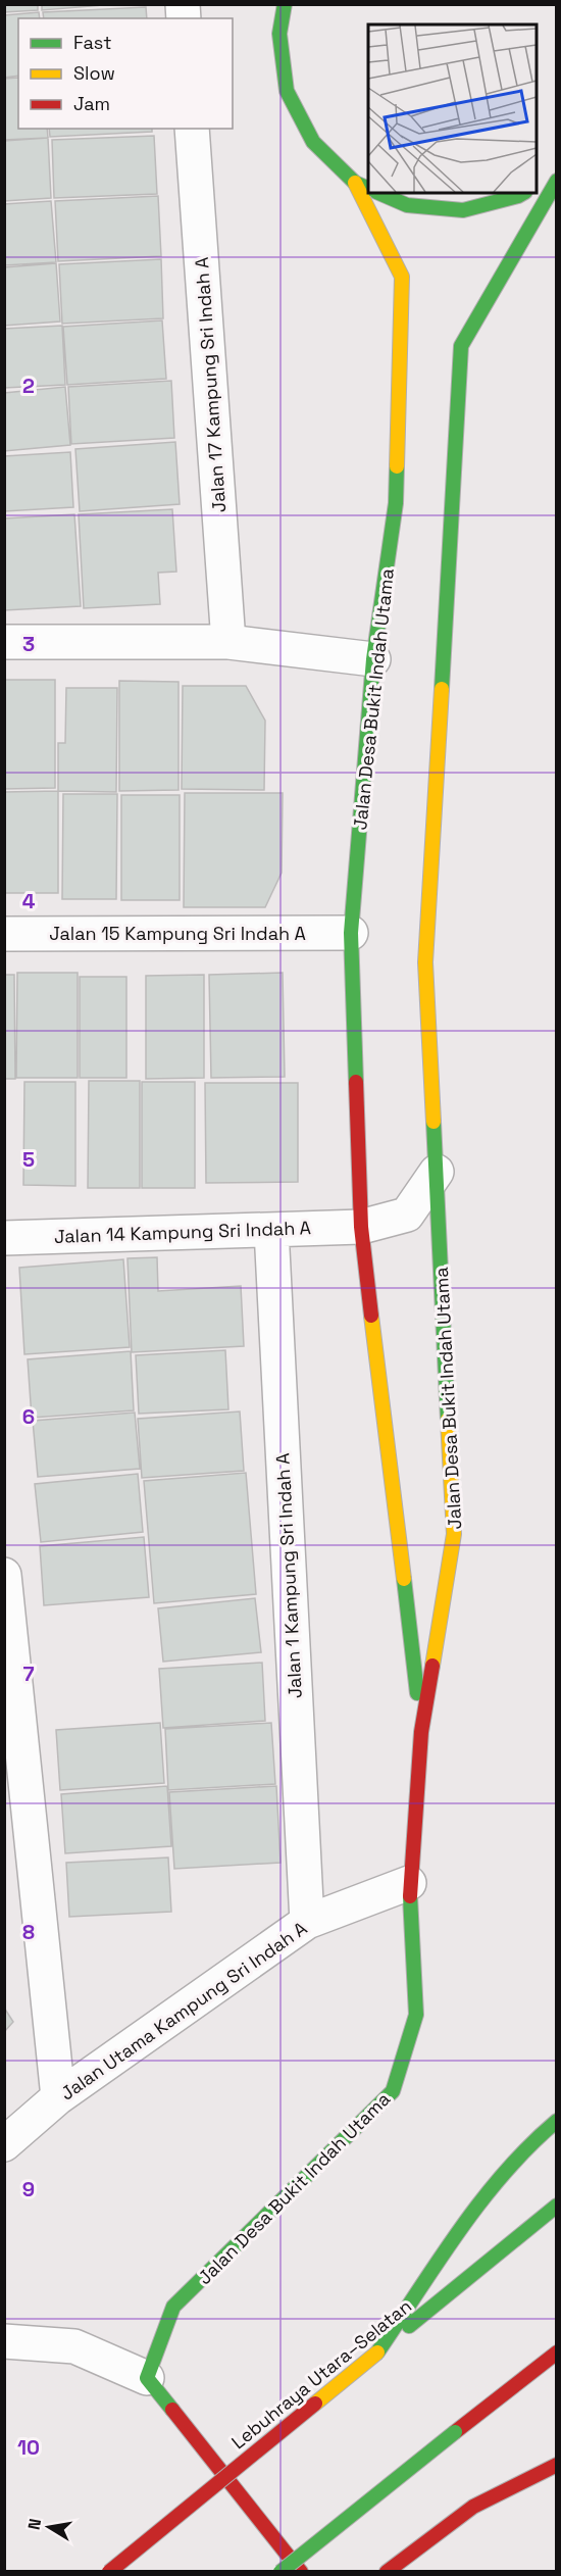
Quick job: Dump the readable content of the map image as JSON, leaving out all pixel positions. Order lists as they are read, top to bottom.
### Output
{
  "streets": {
    "main road": ["Jalan Desa Bukit Indah Utama", "Lebuhraya Utara–Selatan"],
    "street": [
      "Jalan 17 Kampung Sri Indah A",
      "Jalan 15 Kampung Sri Indah A",
      "Jalan 14 Kampung Sri Indah A",
      "Jalan 1 Kampung Sri Indah A",
      "Jalan Utama Kampung Sri Indah A"
    ]
  },
  "crossings": [
    ["Jalan Desa Bukit Indah Utama", "Jalan 15 Kampung Sri Indah A"],
    ["Jalan Desa Bukit Indah Utama", "Jalan 14 Kampung Sri Indah A"],
    ["Jalan Desa Bukit Indah Utama", "Jalan Utama Kampung Sri Indah A"],
    ["Jalan 14 Kampung Sri Indah A", "Jalan 1 Kampung Sri Indah A"],
    ["Jalan 1 Kampung Sri Indah A", "Jalan Utama Kampung Sri Indah A"]
  ],
  "legend": ["Fast", "Slow", "Jam"],
  "north": "left",
  "grid": {
    "rows": [
      "2",
      "3",
      "4",
      "5",
      "6",
      "7",
      "8",
      "9",
      "10"
    ]
  }
}
